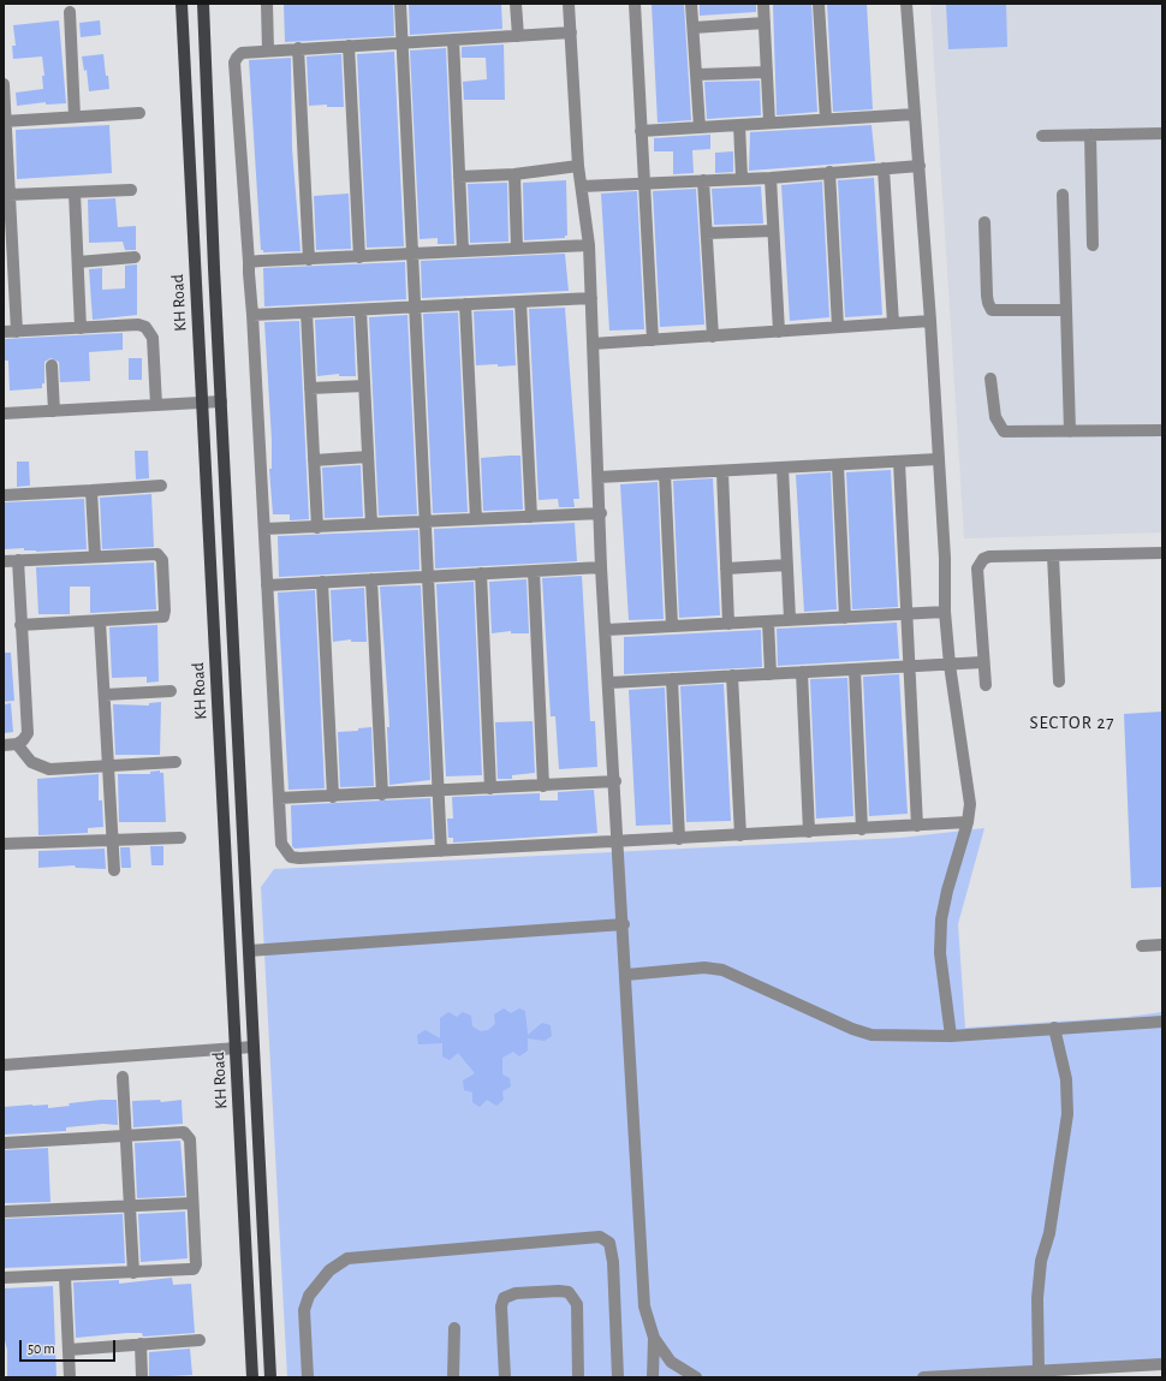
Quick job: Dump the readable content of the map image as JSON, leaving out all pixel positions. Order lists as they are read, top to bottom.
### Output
{
  "streets": {
    "main road": ["KH Road"]
  },
  "districts": ["SECTOR 27"],
  "scale_bar": "50 m"
}
